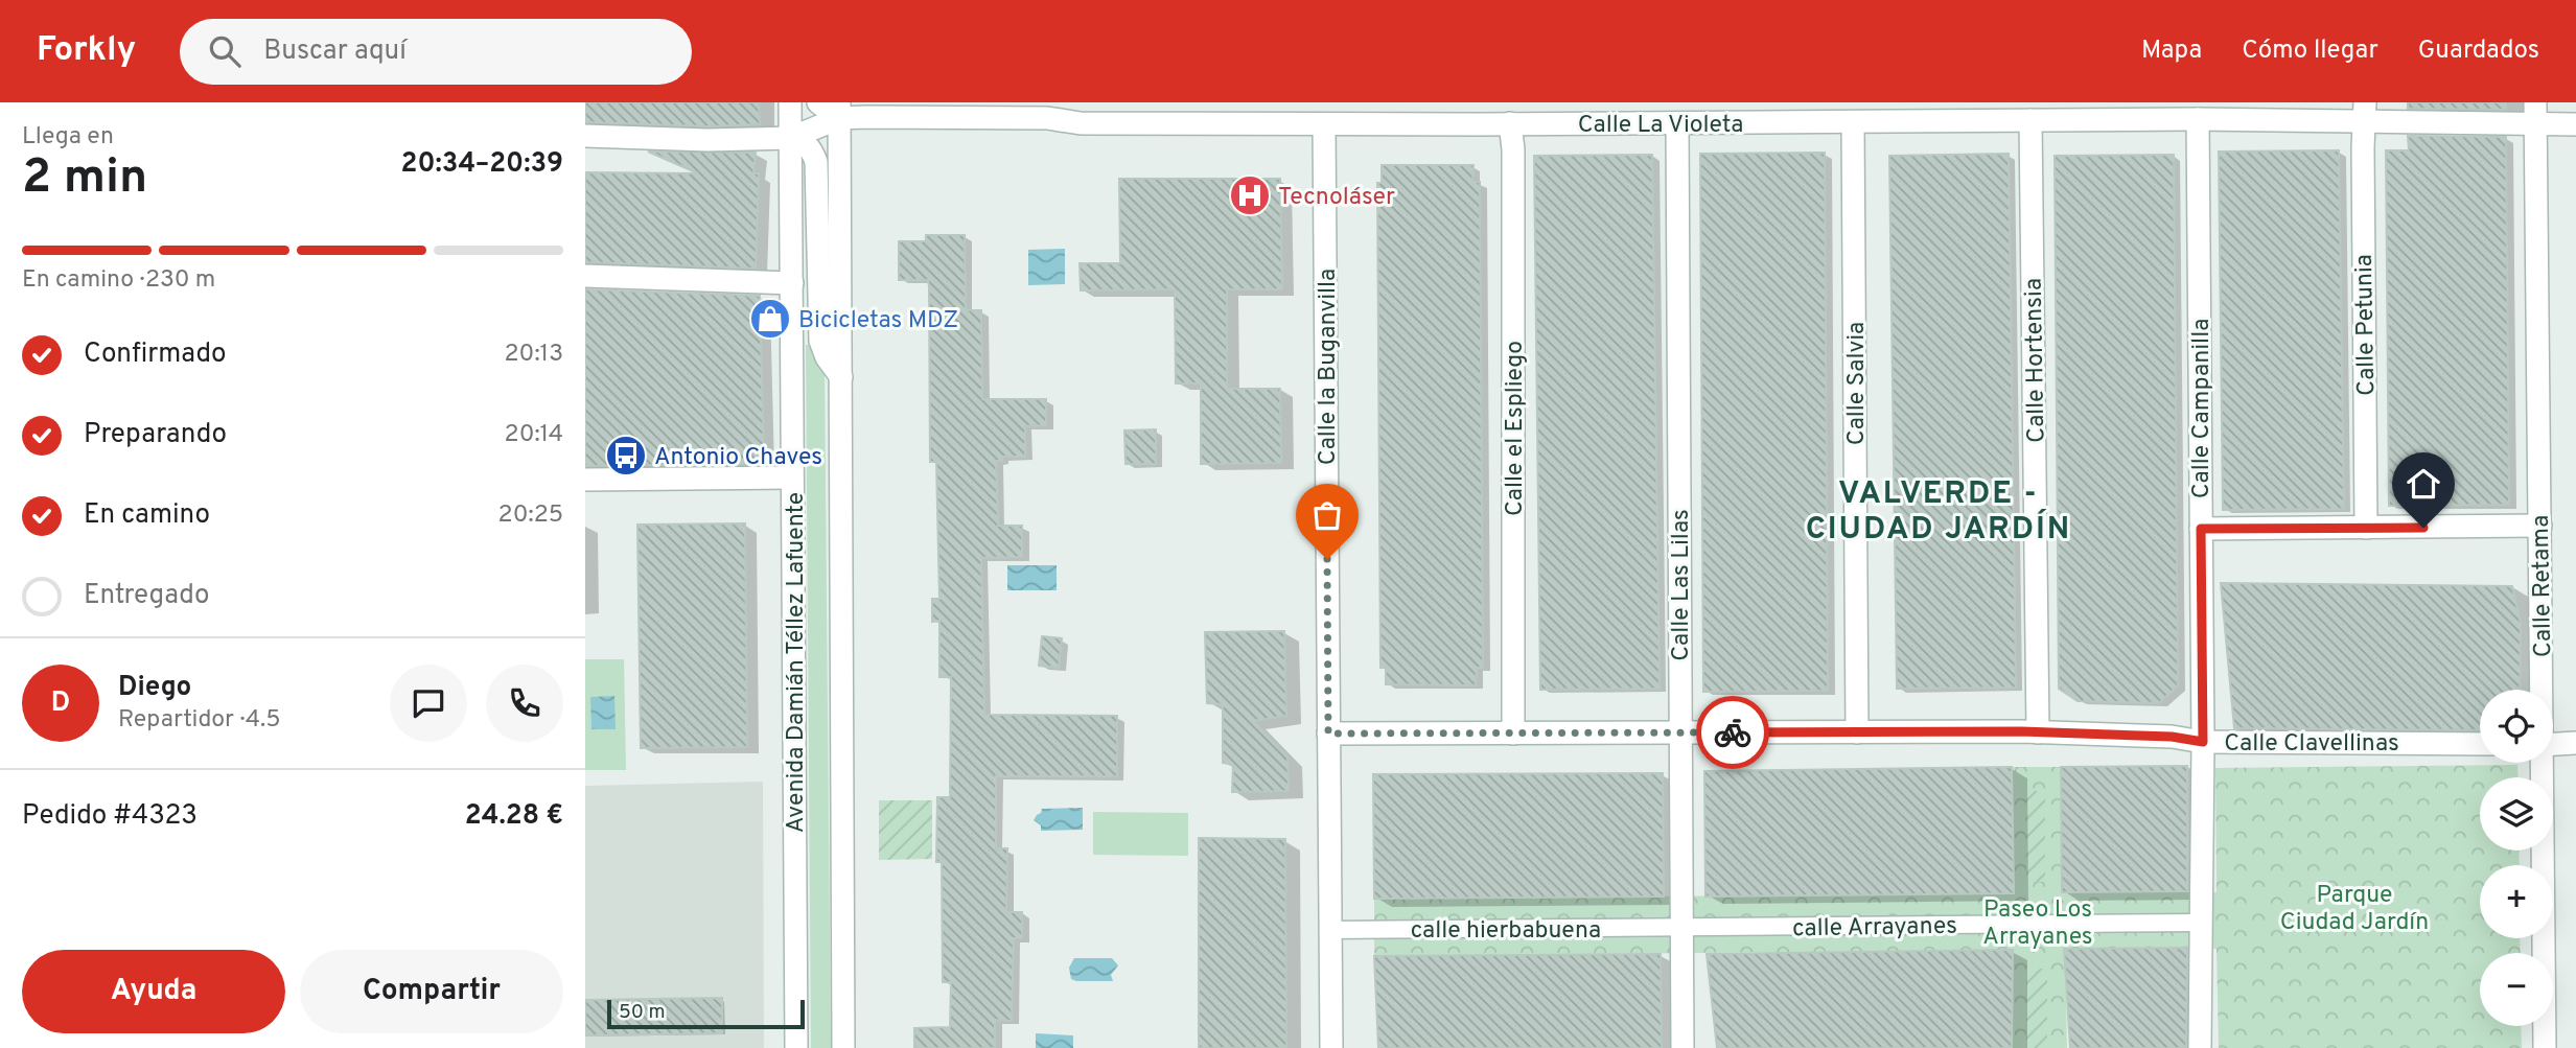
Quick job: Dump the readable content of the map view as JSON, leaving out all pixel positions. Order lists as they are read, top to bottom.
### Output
{
  "streets": {
    "street": [
      "Calle La Violeta",
      "Calle Petunia",
      "Calle Hortensia",
      "Calle la Buganvilla",
      "Calle Salvia",
      "Calle Campanilla",
      "Calle el Espliego",
      "Calle Las Lilas",
      "Calle Retama",
      "Avenida Damián Téllez Lafuente",
      "Calle Clavellinas",
      "calle Arrayanes",
      "calle hierbabuena"
    ]
  },
  "crossings": [
    ["Calle La Violeta", "Calle Petunia"],
    ["Calle La Violeta", "Calle Hortensia"],
    ["Calle La Violeta", "Calle la Buganvilla"],
    ["Calle La Violeta", "Calle Salvia"],
    ["Calle La Violeta", "Calle Campanilla"],
    ["Calle La Violeta", "Calle el Espliego"],
    ["Calle La Violeta", "Calle Las Lilas"],
    ["Calle La Violeta", "Calle Retama"],
    ["Calle La Violeta", "Avenida Damián Téllez Lafuente"],
    ["Calle Hortensia", "Calle Clavellinas"],
    ["Calle la Buganvilla", "Calle Clavellinas"],
    ["Calle la Buganvilla", "calle hierbabuena"],
    ["Calle Salvia", "Calle Clavellinas"],
    ["Calle Campanilla", "Calle Clavellinas"],
    ["Calle Campanilla", "calle Arrayanes"],
    ["Calle el Espliego", "Calle Clavellinas"],
    ["Calle Las Lilas", "Calle Clavellinas"],
    ["Calle Las Lilas", "calle Arrayanes"],
    ["Calle Las Lilas", "calle hierbabuena"],
    ["calle Arrayanes", "calle hierbabuena"]
  ],
  "districts": ["VALVERDE - CIUDAD JARDÍN"],
  "parks": ["Parque Ciudad Jardín", "Paseo Los Arrayanes"],
  "places": {
    "hospital": ["Tecnoláser"],
    "shop": ["Bicicletas MDZ"],
    "bus stop": ["Antonio Chaves"]
  },
  "scale_bar": "50 m",
  "page": {
    "header": "Forkly",
    "search": "Buscar aquí",
    "nav": ["Mapa", "Cómo llegar", "Guardados"],
    "heading": ["2 min", "Llega en", "20:34–20:39"],
    "panel": [
      "Diego",
      "Repartidor · 4.5",
      "Pedido #4323",
      "24.28 €"
    ],
    "bar": "En camino · 230 m",
    "list": [
      ["Confirmado", "20:13"],
      ["Preparando", "20:14"],
      ["En camino", "20:25"],
      "Entregado"
    ],
    "round": "D",
    "map_buttons": ["+", "−"],
    "buttons": ["Ayuda", "Compartir"],
    "scale": "50 m"
  }
}
